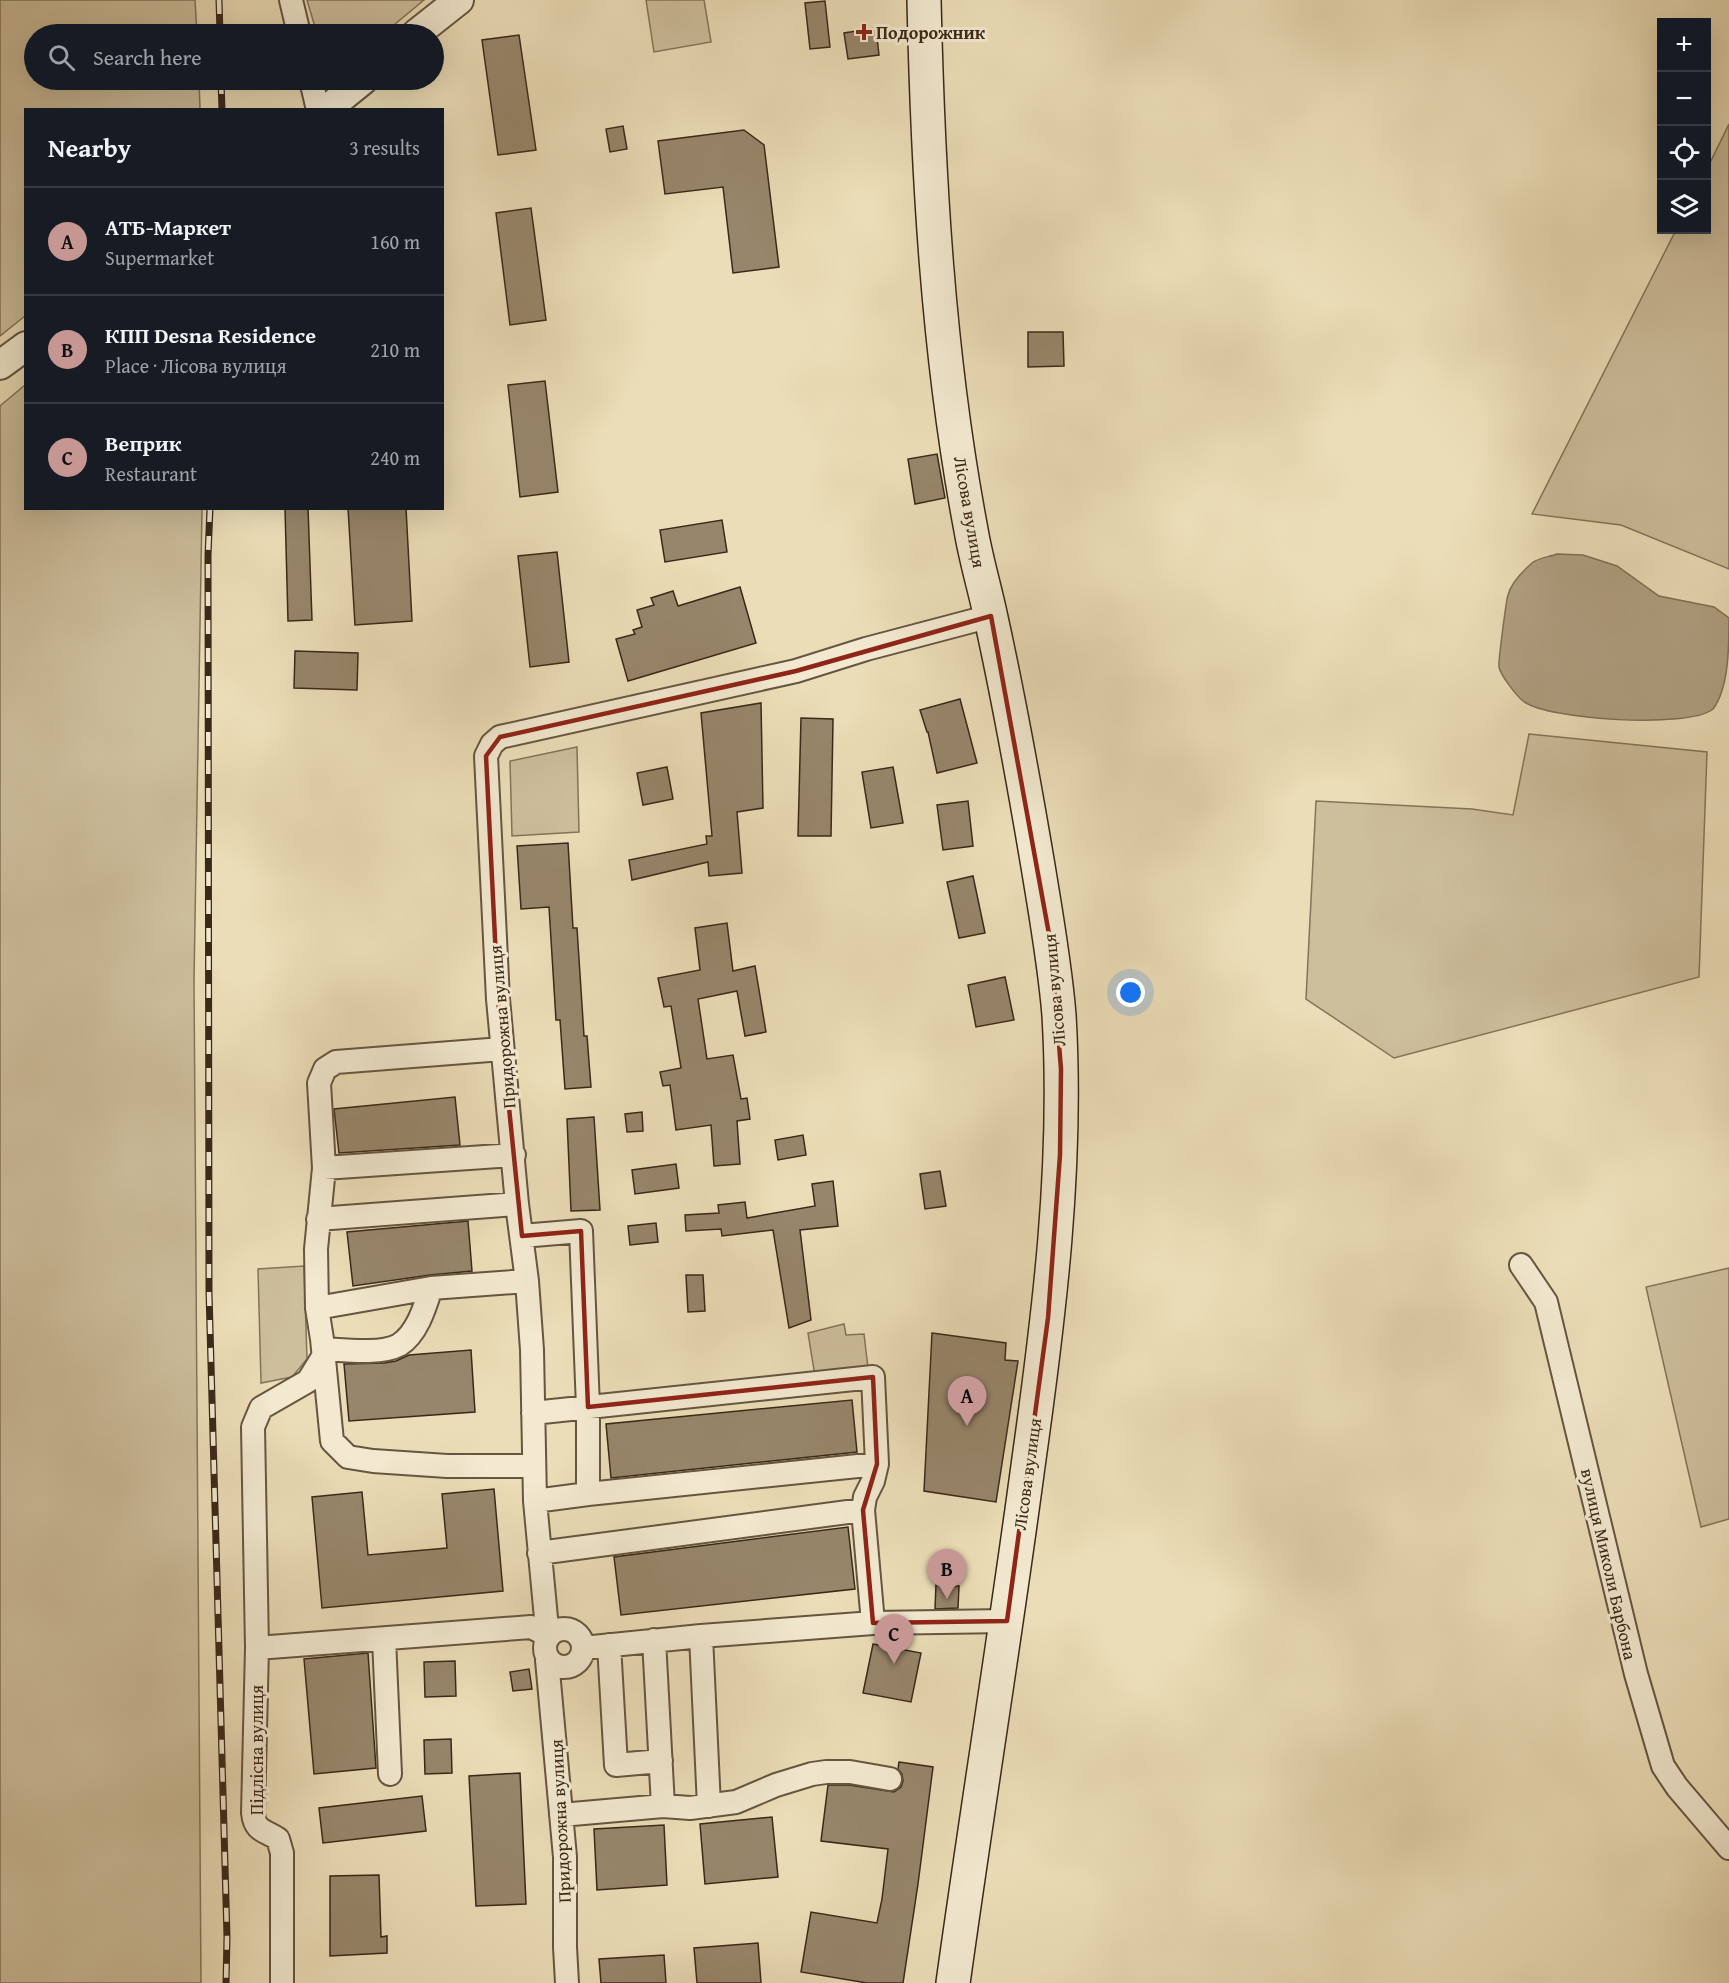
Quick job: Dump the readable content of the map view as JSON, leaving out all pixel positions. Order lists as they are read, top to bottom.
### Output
{
  "streets": {
    "main road": ["Лісова вулиця"],
    "street": ["Придорожна вулиця", "вулиця Миколи Барбона", "Підлісна вулиця"]
  },
  "crossings": [
    ["Лісова вулиця", "Придорожна вулиця"]
  ],
  "places": {
    "health": ["Подорожник"]
  },
  "page": {
    "map_buttons": ["+", "−"],
    "search": "Search here",
    "heading": ["Nearby", "3 results"],
    "list": [
      {
        "mark": "A",
        "name": "АТБ-Маркет",
        "note": "Supermarket",
        "value": "160 m"
      },
      {
        "mark": "B",
        "name": "КПП Desna Residence",
        "note": "Place · Лісова вулиця",
        "value": "210 m"
      },
      {
        "mark": "C",
        "name": "Веприк",
        "note": "Restaurant",
        "value": "240 m"
      }
    ],
    "pins": ["A", "B", "C"]
  }
}
